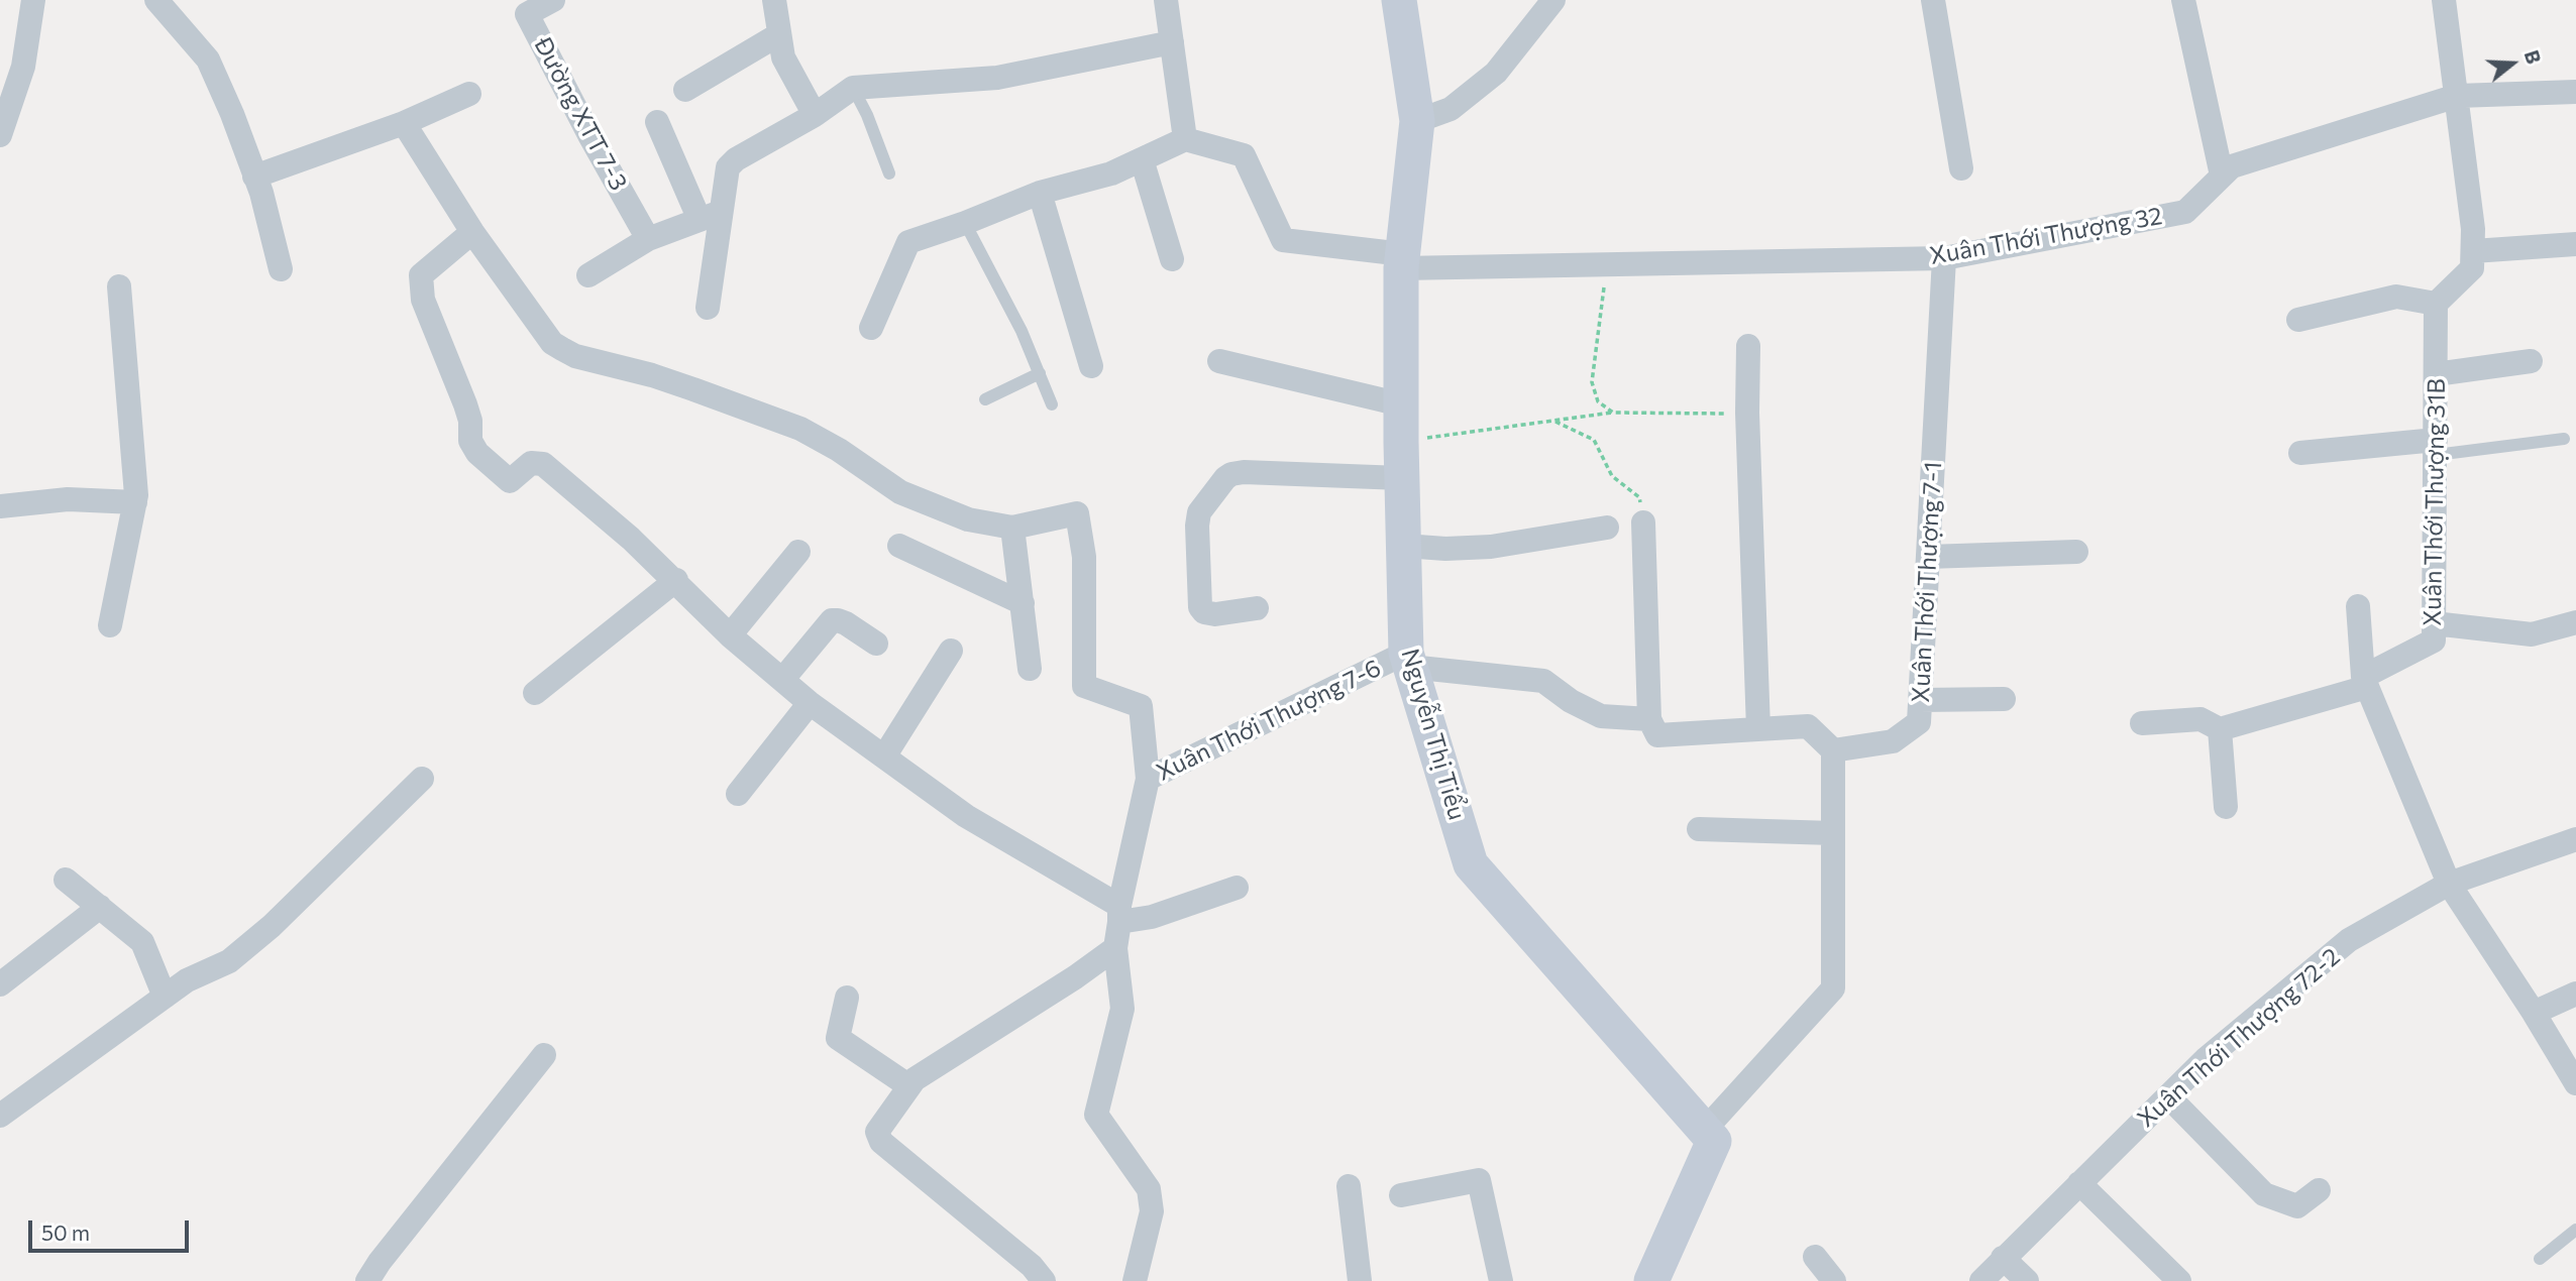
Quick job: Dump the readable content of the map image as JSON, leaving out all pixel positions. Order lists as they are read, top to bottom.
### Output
{
  "streets": {
    "street": [
      "Đường XTT 7-3",
      "Xuân Thới Thượng 32",
      "Xuân Thới Thượng 31B",
      "Xuân Thới Thượng 7-1",
      "Xuân Thới Thượng 7-6",
      "Nguyễn Thị Tiểu",
      "Xuân Thới Thượng 72-2"
    ]
  },
  "crossings": [
    ["Xuân Thới Thượng 32", "Xuân Thới Thượng 7-1"],
    ["Xuân Thới Thượng 32", "Nguyễn Thị Tiểu"],
    ["Xuân Thới Thượng 7-6", "Nguyễn Thị Tiểu"]
  ],
  "scale_bar": "50 m",
  "north": "right"
}
